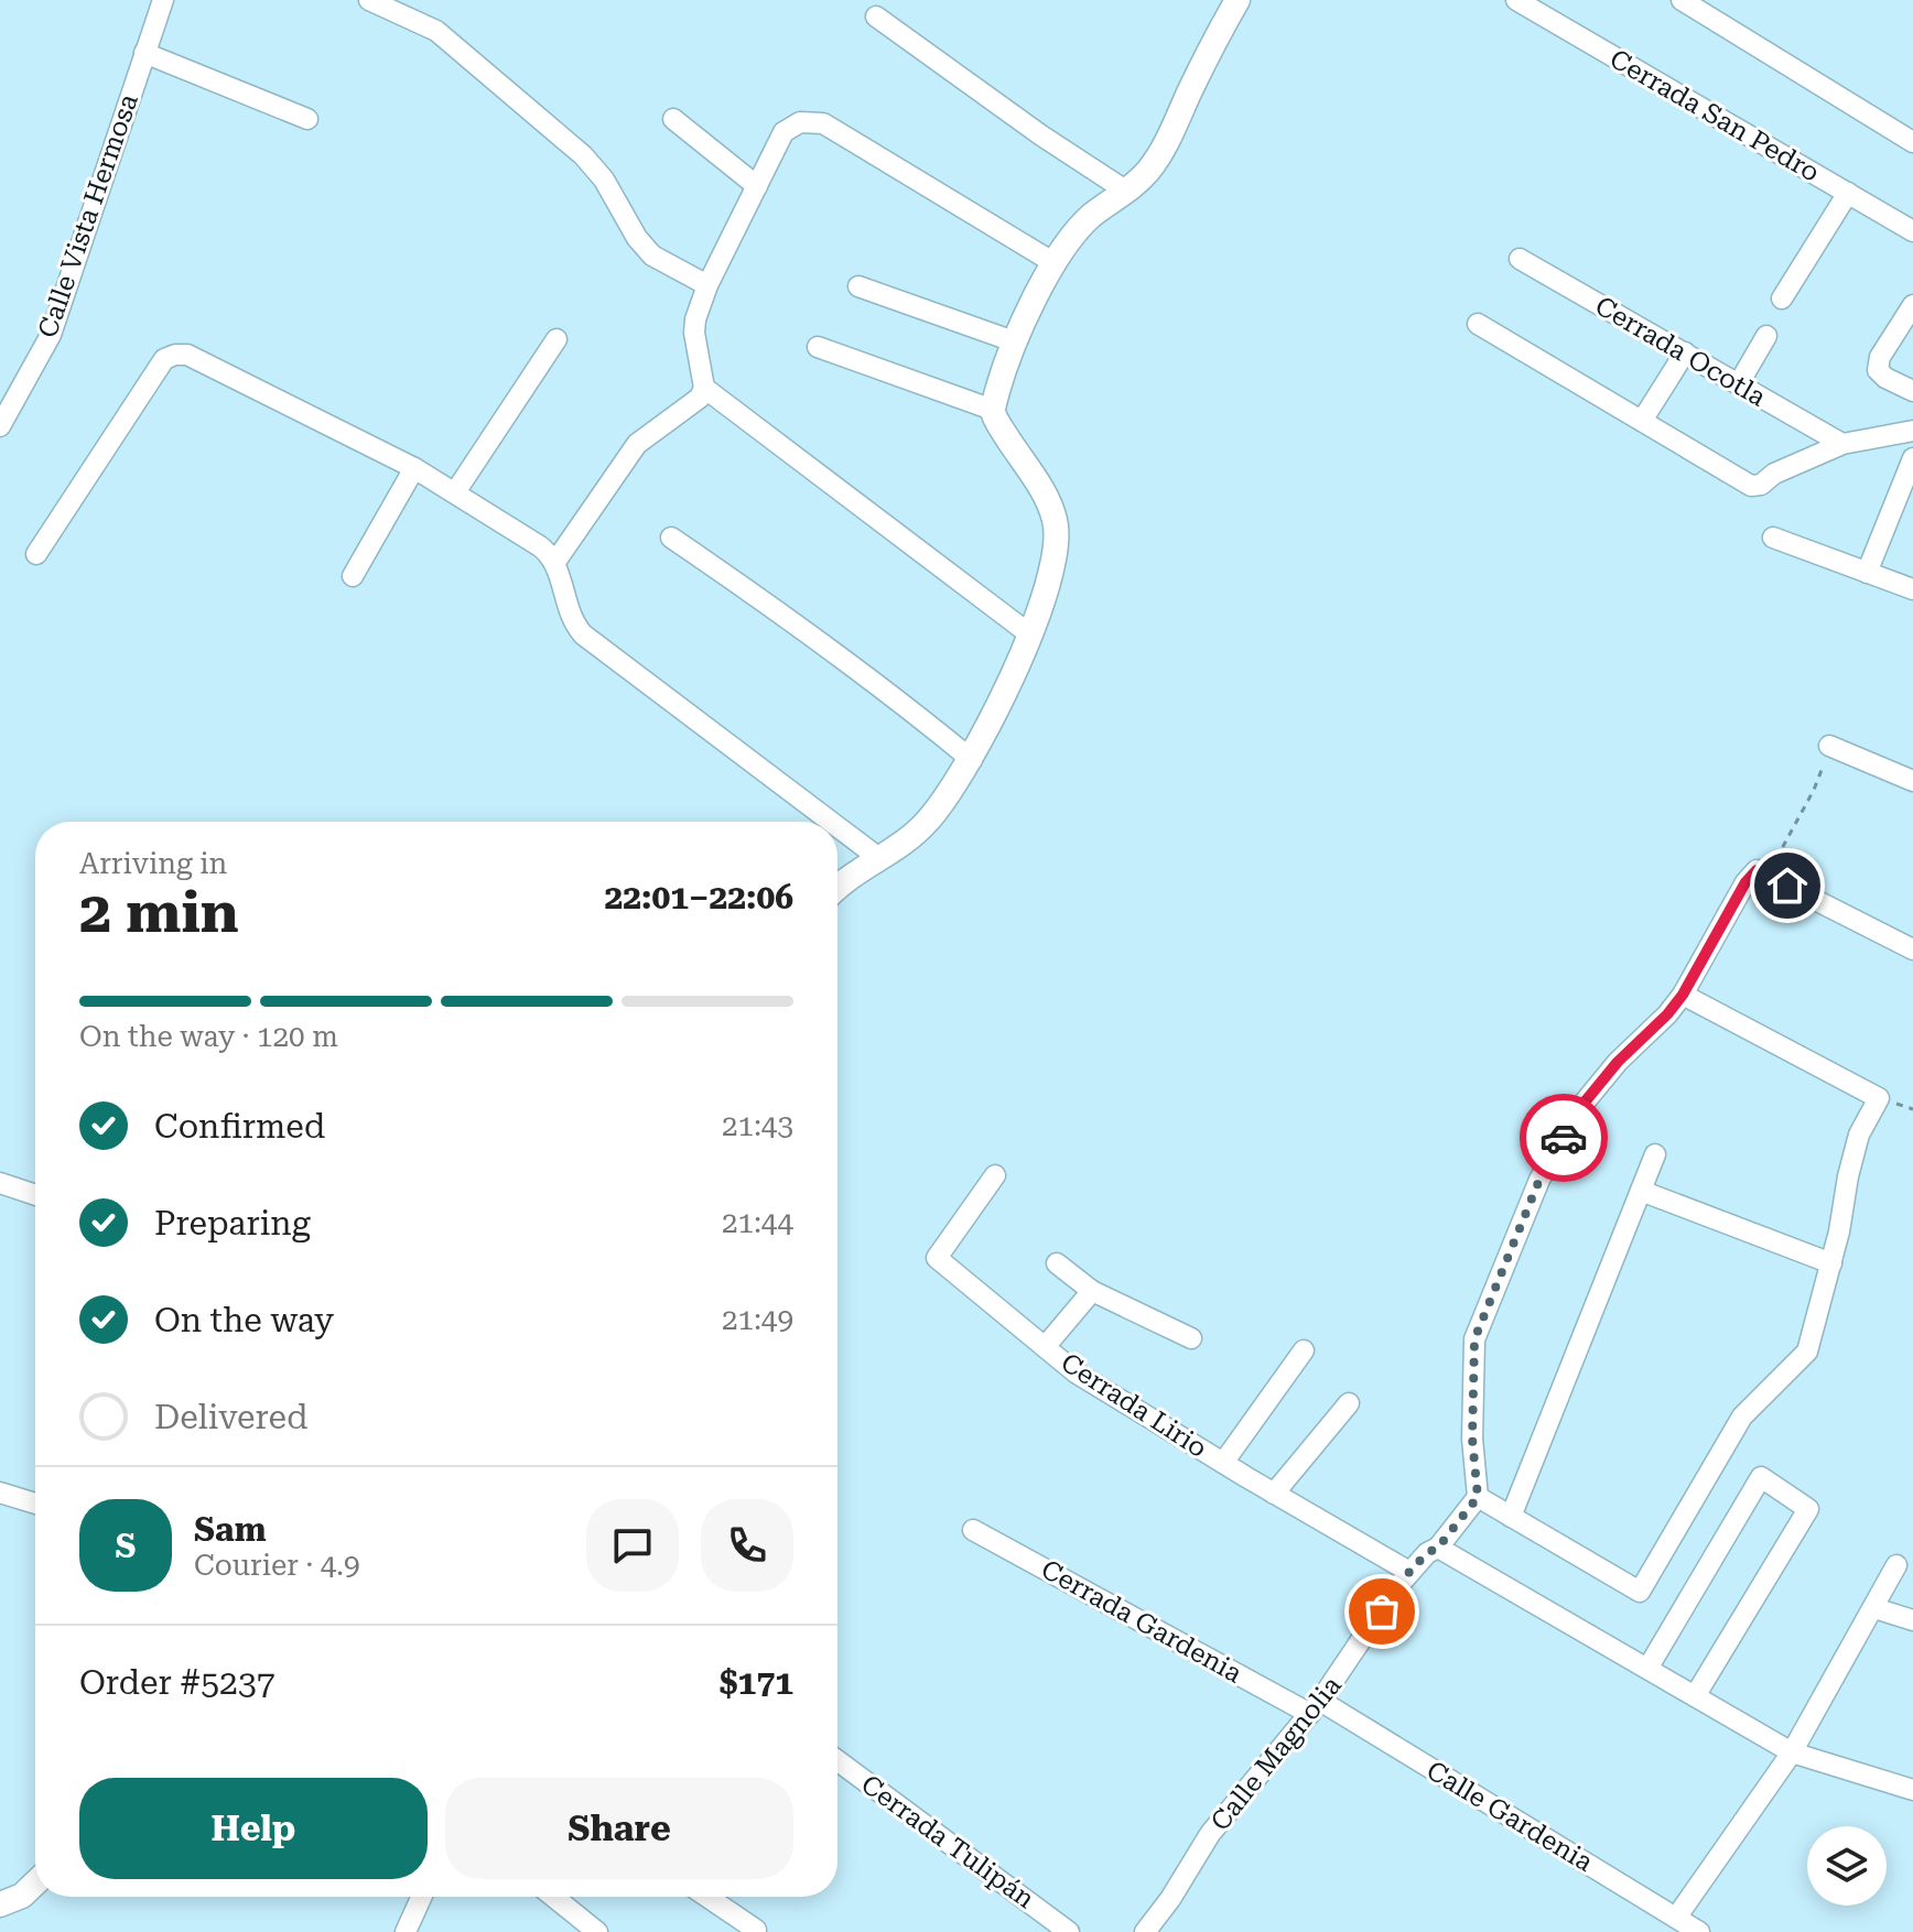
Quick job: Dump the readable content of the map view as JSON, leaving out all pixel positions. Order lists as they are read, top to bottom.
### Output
{
  "streets": {
    "street": [
      "Cerrada San Pedro",
      "Calle Vista Hermosa",
      "Cerrada Ocotla",
      "Cerrada Lirio",
      "Cerrada Gardenia",
      "Calle Magnolia",
      "Calle Gardenia",
      "Cerrada Tulipán"
    ]
  },
  "crossings": [
    ["Cerrada Lirio", "Calle Magnolia"],
    ["Cerrada Gardenia", "Calle Magnolia"],
    ["Cerrada Gardenia", "Calle Gardenia"],
    ["Calle Magnolia", "Calle Gardenia"]
  ],
  "page": {
    "heading": ["2 min", "Arriving in", "22:01–22:06"],
    "panel": [
      "Sam",
      "Courier · 4.9",
      "Order #5237",
      "$171"
    ],
    "bar": "On the way · 120 m",
    "list": [
      ["Confirmed", "21:43"],
      ["Preparing", "21:44"],
      ["On the way", "21:49"],
      "Delivered"
    ],
    "round": "S",
    "buttons": ["Help", "Share"]
  }
}
